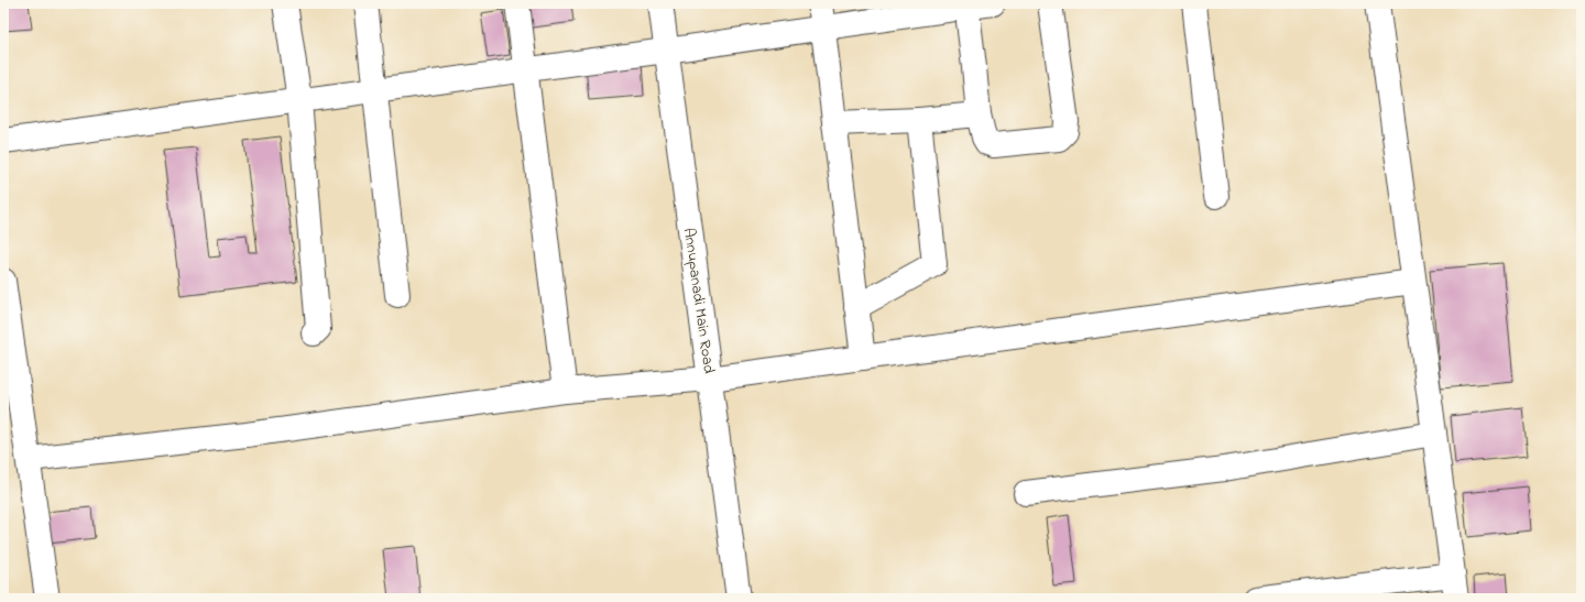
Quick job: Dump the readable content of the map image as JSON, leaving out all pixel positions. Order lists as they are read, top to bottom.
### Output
{
  "streets": {
    "street": ["Annupanadi Main Road"]
  }
}
